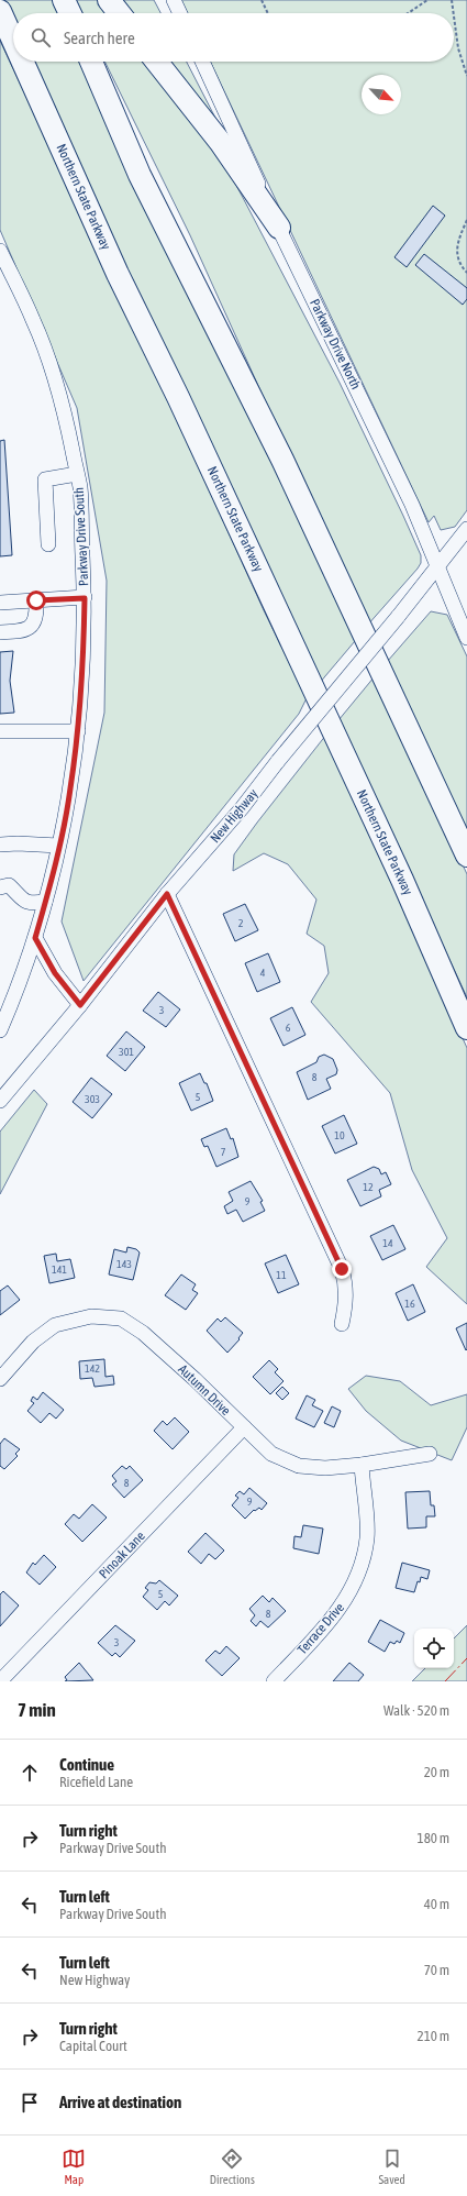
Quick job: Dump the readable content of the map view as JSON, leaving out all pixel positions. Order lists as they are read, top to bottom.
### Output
{
  "streets": {
    "highway": ["Northern State Parkway"],
    "street": [
      "Parkway Drive North",
      "Parkway Drive South",
      "New Highway",
      "Autumn Drive",
      "Pinoak Lane",
      "Terrace Drive"
    ]
  },
  "crossings": [
    ["Parkway Drive North", "New Highway"],
    ["Autumn Drive", "Pinoak Lane"],
    ["Autumn Drive", "Terrace Drive"]
  ],
  "house_numbers": [
    "2",
    "4",
    "3",
    "6",
    "301",
    "8",
    "5",
    "303",
    "10",
    "7",
    "12",
    "9",
    "14",
    "143",
    "141",
    "11",
    "16",
    "142",
    "8",
    "9",
    "5",
    "8",
    "3"
  ],
  "north": "bottom right",
  "page": {
    "search": "Search here",
    "heading": ["7 min", "Walk · 520 m"],
    "list": [
      ["Continue", "Ricefield Lane", "20 m"],
      ["Turn right", "Parkway Drive South", "180 m"],
      ["Turn left", "Parkway Drive South", "40 m"],
      ["Turn left", "New Highway", "70 m"],
      ["Turn right", "Capital Court", "210 m"],
      "Arrive at destination"
    ],
    "nav": ["Map", "Directions", "Saved"]
  }
}
